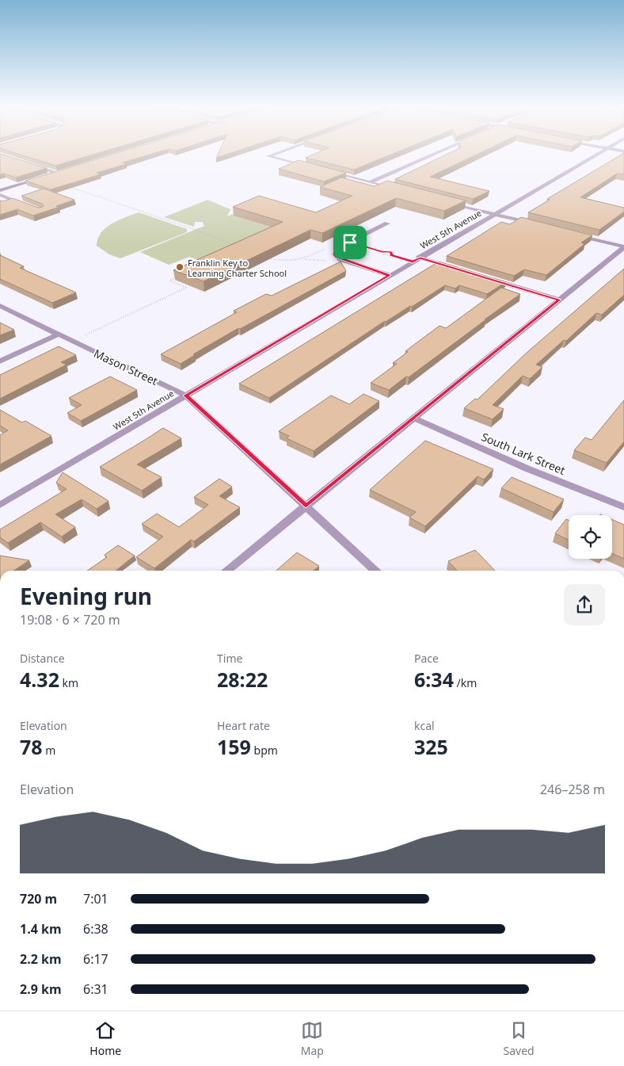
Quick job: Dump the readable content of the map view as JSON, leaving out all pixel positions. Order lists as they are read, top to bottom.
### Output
{
  "streets": {
    "street": ["West 5th Avenue", "Mason Street", "South Lark Street"]
  },
  "crossings": [
    ["West 5th Avenue", "Mason Street"]
  ],
  "places": ["Franklin Key to Learning Charter School"],
  "page": {
    "heading": ["Evening run", "19:08 · 6 × 720 m"],
    "stats": [
      ["Distance", "4.32 km"],
      ["Time", "28:22"],
      ["Pace", "6:34 /km"],
      ["Elevation", "78 m"],
      ["Heart rate", "159 bpm"],
      ["kcal", "325"]
    ],
    "chart": ["Elevation", "246–258 m"],
    "list": [
      {
        "name": "720 m",
        "note": "7:01"
      },
      {
        "name": "1.4 km",
        "note": "6:38"
      },
      {
        "name": "2.2 km",
        "note": "6:17"
      },
      {
        "name": "2.9 km",
        "note": "6:31"
      }
    ],
    "tabs": ["Home", "Map", "Saved"]
  }
}
